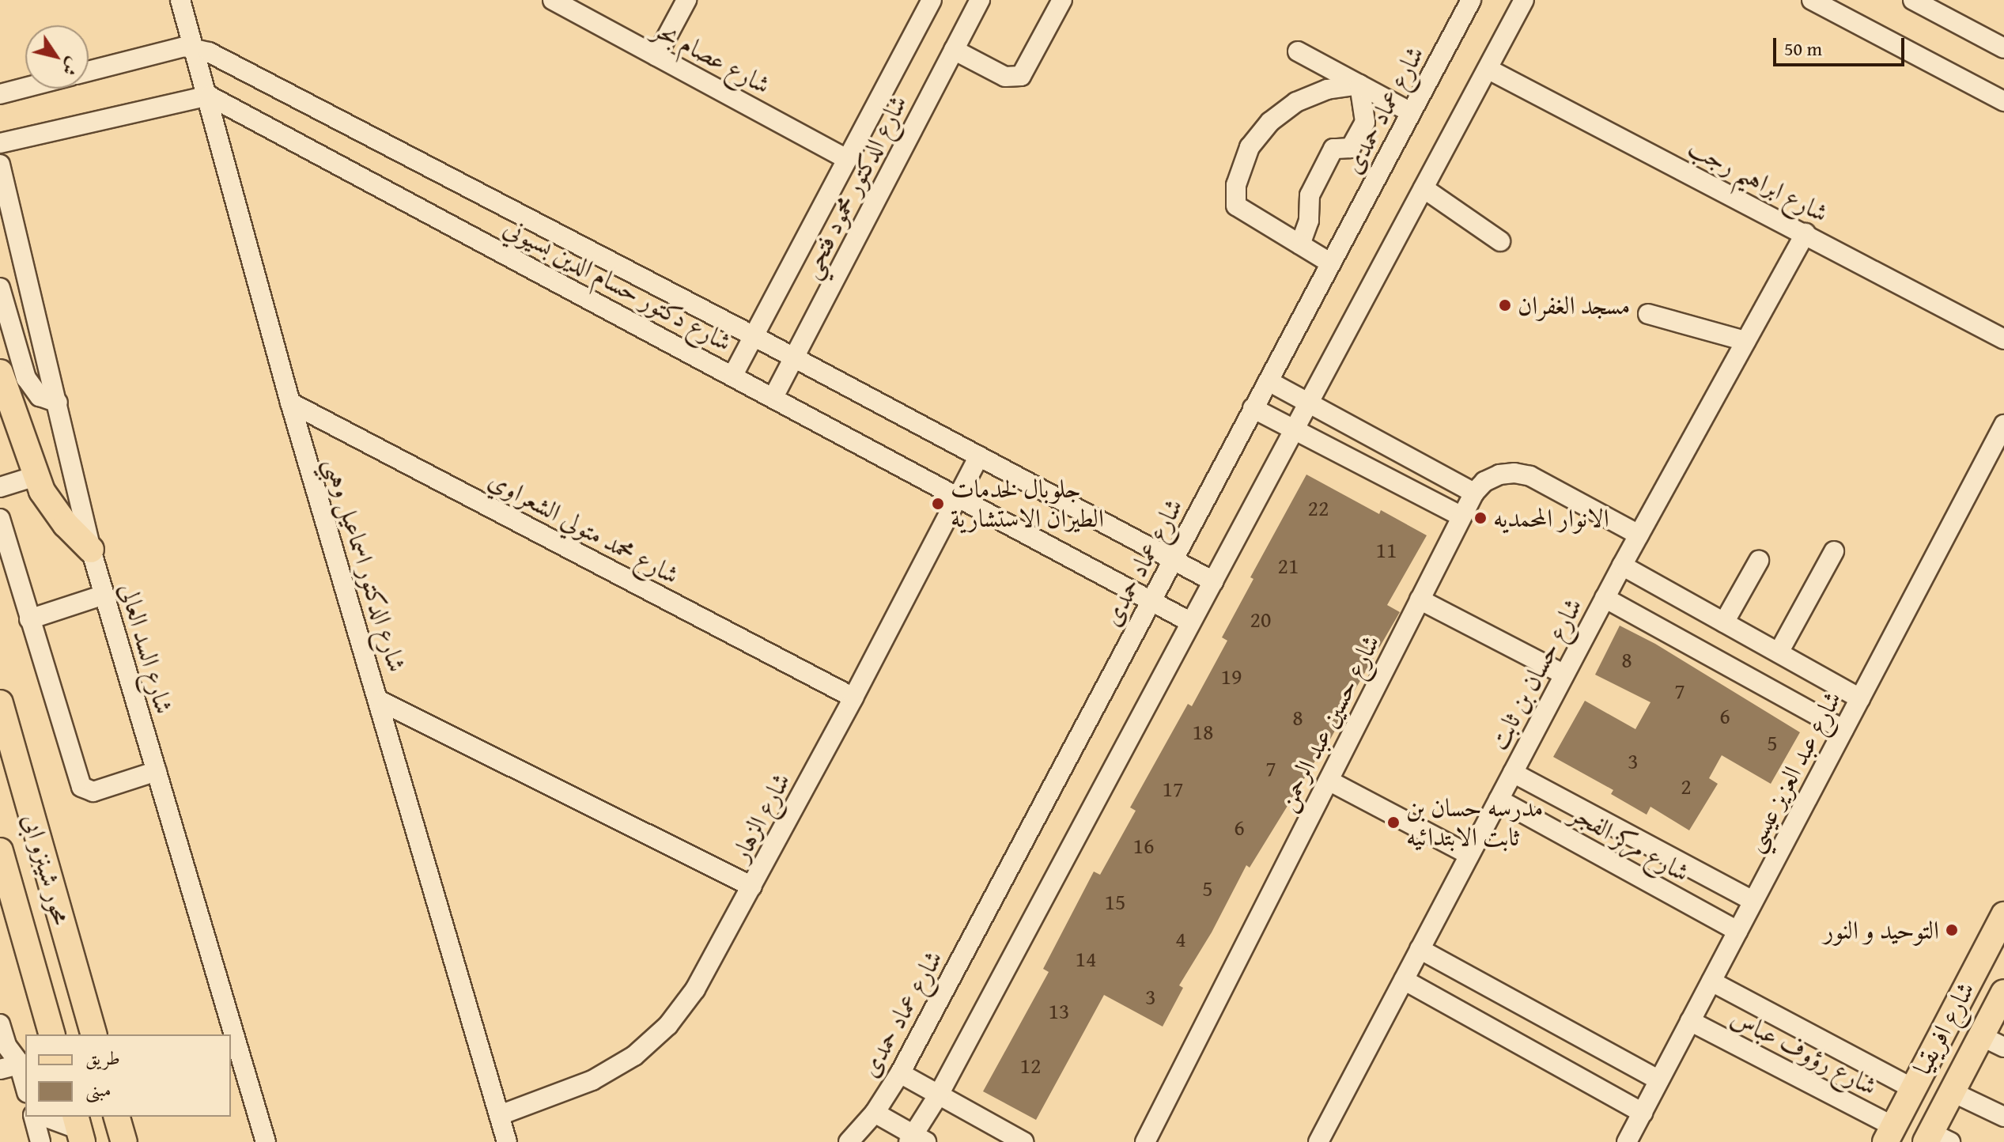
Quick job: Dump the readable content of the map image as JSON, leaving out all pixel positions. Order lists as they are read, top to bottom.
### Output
{
  "streets": {
    "main road": ["محور شينزو ابى", "شارع افريقيا"],
    "street": [
      "شارع عصام بحر",
      "شارع عماد حمدى",
      "شارع ابراهيم رجب",
      "شارع الدكتور محمود فتحي",
      "شارع دكتور حسام الدين بسيوني",
      "شارع محمد متولي الشعراوي",
      "شارع الدكتور اسماعيل وهبي",
      "شارع السد العالى",
      "شارع حسان بن ثابت",
      "شارع حسين عبد الرحمن",
      "شارع عبد العزيز عيسي",
      "شارع الزهار",
      "شارع مركز الفجر",
      "شارع رؤوف عباس"
    ]
  },
  "crossings": [
    ["شارع عصام بحر", "شارع الدكتور محمود فتحي"],
    ["شارع عماد حمدى", "شارع دكتور حسام الدين بسيوني"],
    ["شارع ابراهيم رجب", "شارع حسان بن ثابت"],
    ["شارع الدكتور محمود فتحي", "شارع دكتور حسام الدين بسيوني"],
    ["شارع دكتور حسام الدين بسيوني", "شارع الدكتور اسماعيل وهبي"],
    ["شارع دكتور حسام الدين بسيوني", "شارع الزهار"],
    ["شارع محمد متولي الشعراوي", "شارع الدكتور اسماعيل وهبي"],
    ["شارع محمد متولي الشعراوي", "شارع الزهار"],
    ["شارع الدكتور اسماعيل وهبي", "شارع الزهار"],
    ["شارع حسان بن ثابت", "شارع حسين عبد الرحمن"],
    ["شارع حسان بن ثابت", "شارع مركز الفجر"],
    ["شارع عبد العزيز عيسي", "شارع مركز الفجر"],
    ["شارع عبد العزيز عيسي", "شارع رؤوف عباس"],
    ["شارع افريقيا", "شارع رؤوف عباس"]
  ],
  "places": [
    "مسجد الغفران",
    "جلوبال لخدمات الطيران الاستشارية",
    "الانوار المحمديه",
    "مدرسه حسان بن ثابت الابتدائيه",
    "التوحيد و النور"
  ],
  "house_numbers": [
    "22",
    "11",
    "21",
    "20",
    "8",
    "19",
    "7",
    "6",
    "8",
    "18",
    "5",
    "3",
    "7",
    "2",
    "17",
    "6",
    "16",
    "5",
    "15",
    "4",
    "14",
    "3",
    "13",
    "12"
  ],
  "legend": ["طريق", "مبنى"],
  "scale_bar": "50 m",
  "north": "bottom right"
}
